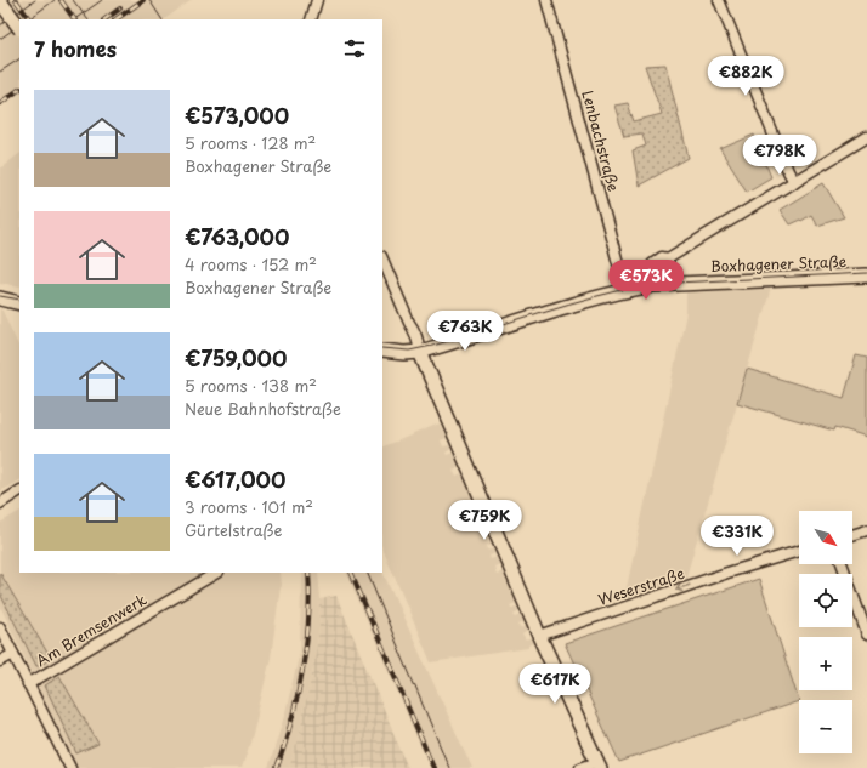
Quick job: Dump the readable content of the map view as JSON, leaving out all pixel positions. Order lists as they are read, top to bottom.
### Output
{
  "streets": {
    "main road": ["Boxhagener Straße"],
    "street": ["Lenbachstraße", "Weserstraße", "Am Bremsenwerk"]
  },
  "crossings": [
    ["Lenbachstraße", "Boxhagener Straße"]
  ],
  "one_way": ["Weserstraße"],
  "north": "bottom right",
  "page": {
    "heading": "7 homes",
    "price": [
      "€882K",
      "€798K",
      "€573K",
      "€763K",
      "€759K",
      "€331K",
      "€617K"
    ],
    "list": [
      {
        "name": "€573,000",
        "note": "5 rooms · 128 m² · Boxhagener Straße"
      },
      {
        "name": "€763,000",
        "note": "4 rooms · 152 m² · Boxhagener Straße"
      },
      {
        "name": "€759,000",
        "note": "5 rooms · 138 m² · Neue Bahnhofstraße"
      },
      {
        "name": "€617,000",
        "note": "3 rooms · 101 m² · Gürtelstraße"
      }
    ],
    "map_buttons": ["+", "−"]
  }
}
